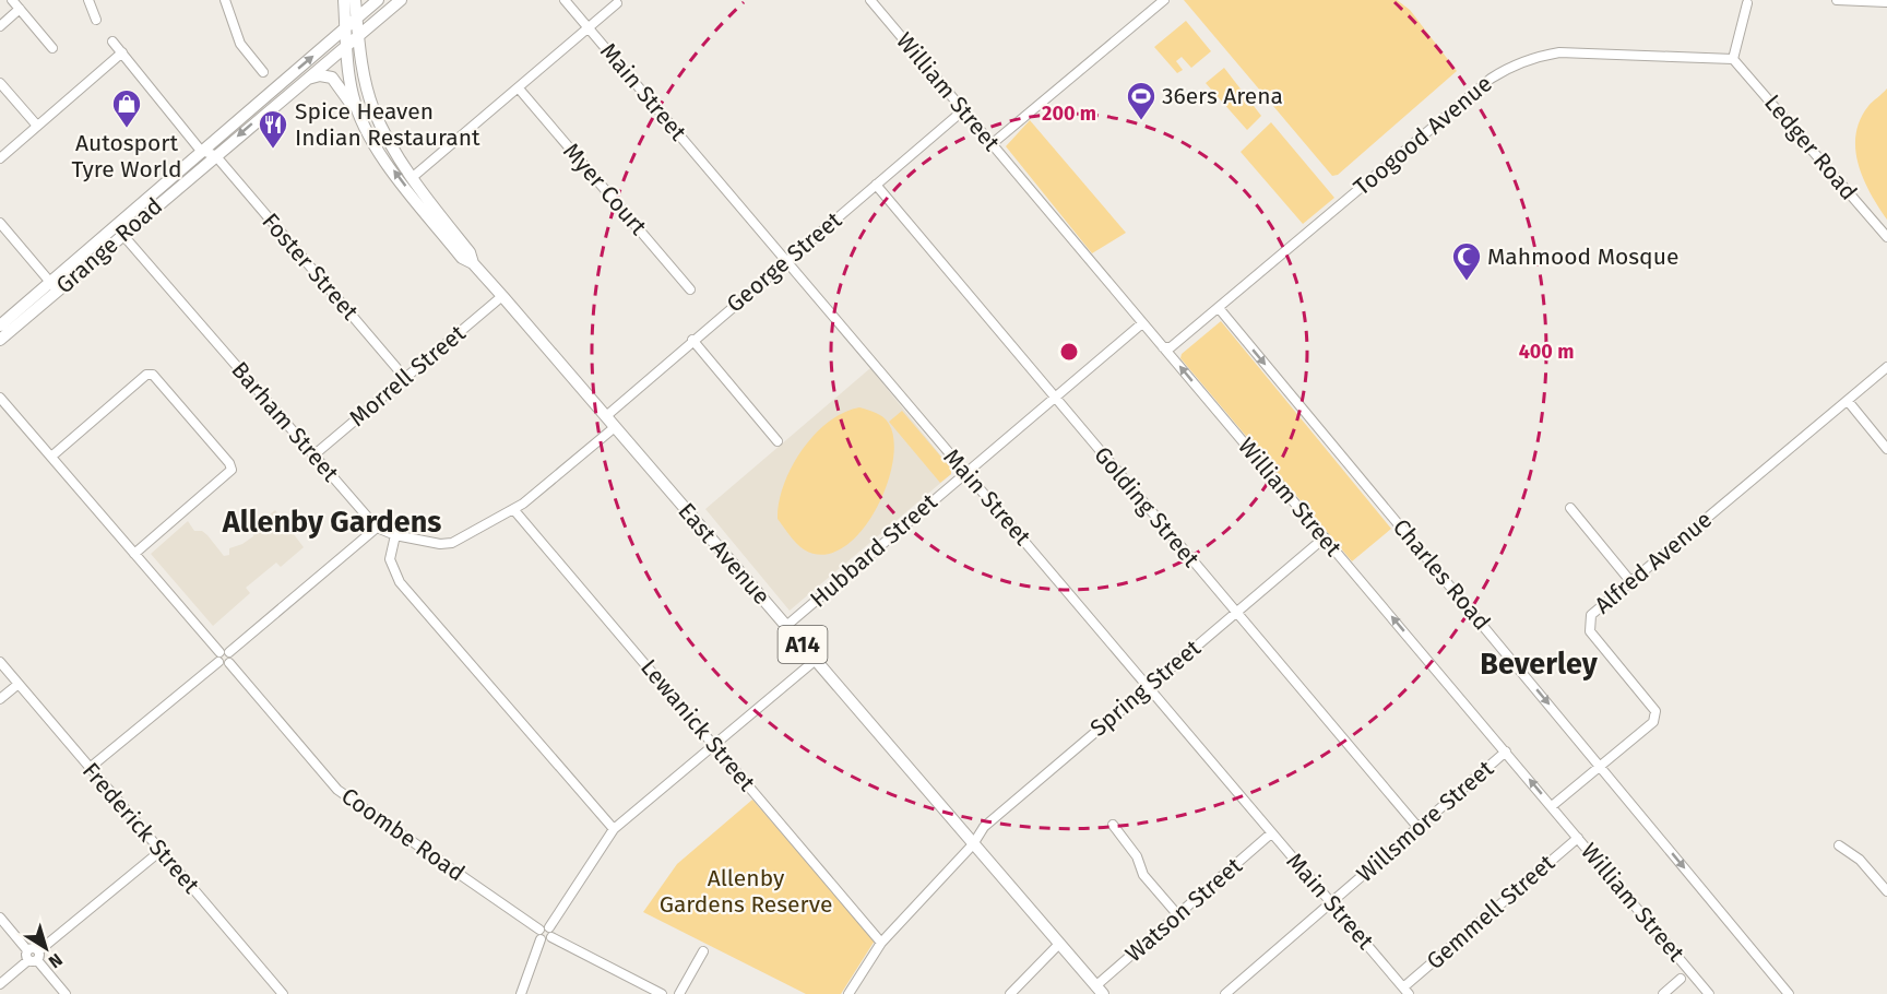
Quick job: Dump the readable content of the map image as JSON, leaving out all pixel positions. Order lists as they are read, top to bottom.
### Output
{
  "streets": {
    "main road": ["Grange Road", "East Avenue", "A14"],
    "street": [
      "Main Street",
      "William Street",
      "Toogood Avenue",
      "Ledger Road",
      "Myer Court",
      "George Street",
      "Foster Street",
      "Morrell Street",
      "Barham Street",
      "Golding Street",
      "Hubbard Street",
      "Alfred Avenue",
      "Charles Road",
      "Spring Street",
      "Lewanick Street",
      "Willsmore Street",
      "Frederick Street",
      "Coombe Road",
      "Watson Street",
      "Gemmell Street"
    ]
  },
  "crossings": [
    ["Main Street", "George Street"],
    ["Main Street", "Hubbard Street"],
    ["Main Street", "Spring Street"],
    ["Main Street", "Willsmore Street"],
    ["Main Street", "Watson Street"],
    ["Main Street", "Gemmell Street"],
    ["William Street", "Toogood Avenue"],
    ["William Street", "George Street"],
    ["William Street", "Hubbard Street"],
    ["William Street", "Alfred Avenue"],
    ["William Street", "Spring Street"],
    ["William Street", "Willsmore Street"],
    ["William Street", "Gemmell Street"],
    ["Toogood Avenue", "Ledger Road"],
    ["Toogood Avenue", "Charles Road"],
    ["Grange Road", "Foster Street"],
    ["Grange Road", "Barham Street"],
    ["Grange Road", "East Avenue"],
    ["Grange Road", "A14"],
    ["George Street", "Golding Street"],
    ["George Street", "East Avenue"],
    ["Foster Street", "Morrell Street"],
    ["Morrell Street", "Barham Street"],
    ["Morrell Street", "East Avenue"],
    ["Barham Street", "East Avenue"],
    ["Barham Street", "Lewanick Street"],
    ["Golding Street", "Hubbard Street"],
    ["Golding Street", "Spring Street"],
    ["Golding Street", "Willsmore Street"],
    ["Hubbard Street", "East Avenue"],
    ["East Avenue", "A14"],
    ["East Avenue", "Spring Street"],
    ["East Avenue", "Watson Street"],
    ["Alfred Avenue", "Charles Road"],
    ["Spring Street", "Lewanick Street"]
  ],
  "one_way": ["William Street", "Charles Road"],
  "districts": ["Allenby Gardens", "Beverley"],
  "parks": ["Allenby Gardens Reserve"],
  "places": {
    "sports": ["36ers Arena"],
    "shop": ["Autosport Tyre World"],
    "restaurant": ["Spice Heaven Indian Restaurant"],
    "mosque": ["Mahmood Mosque"]
  },
  "north": "bottom right",
  "rings": ["200 m", "400 m"]
}
